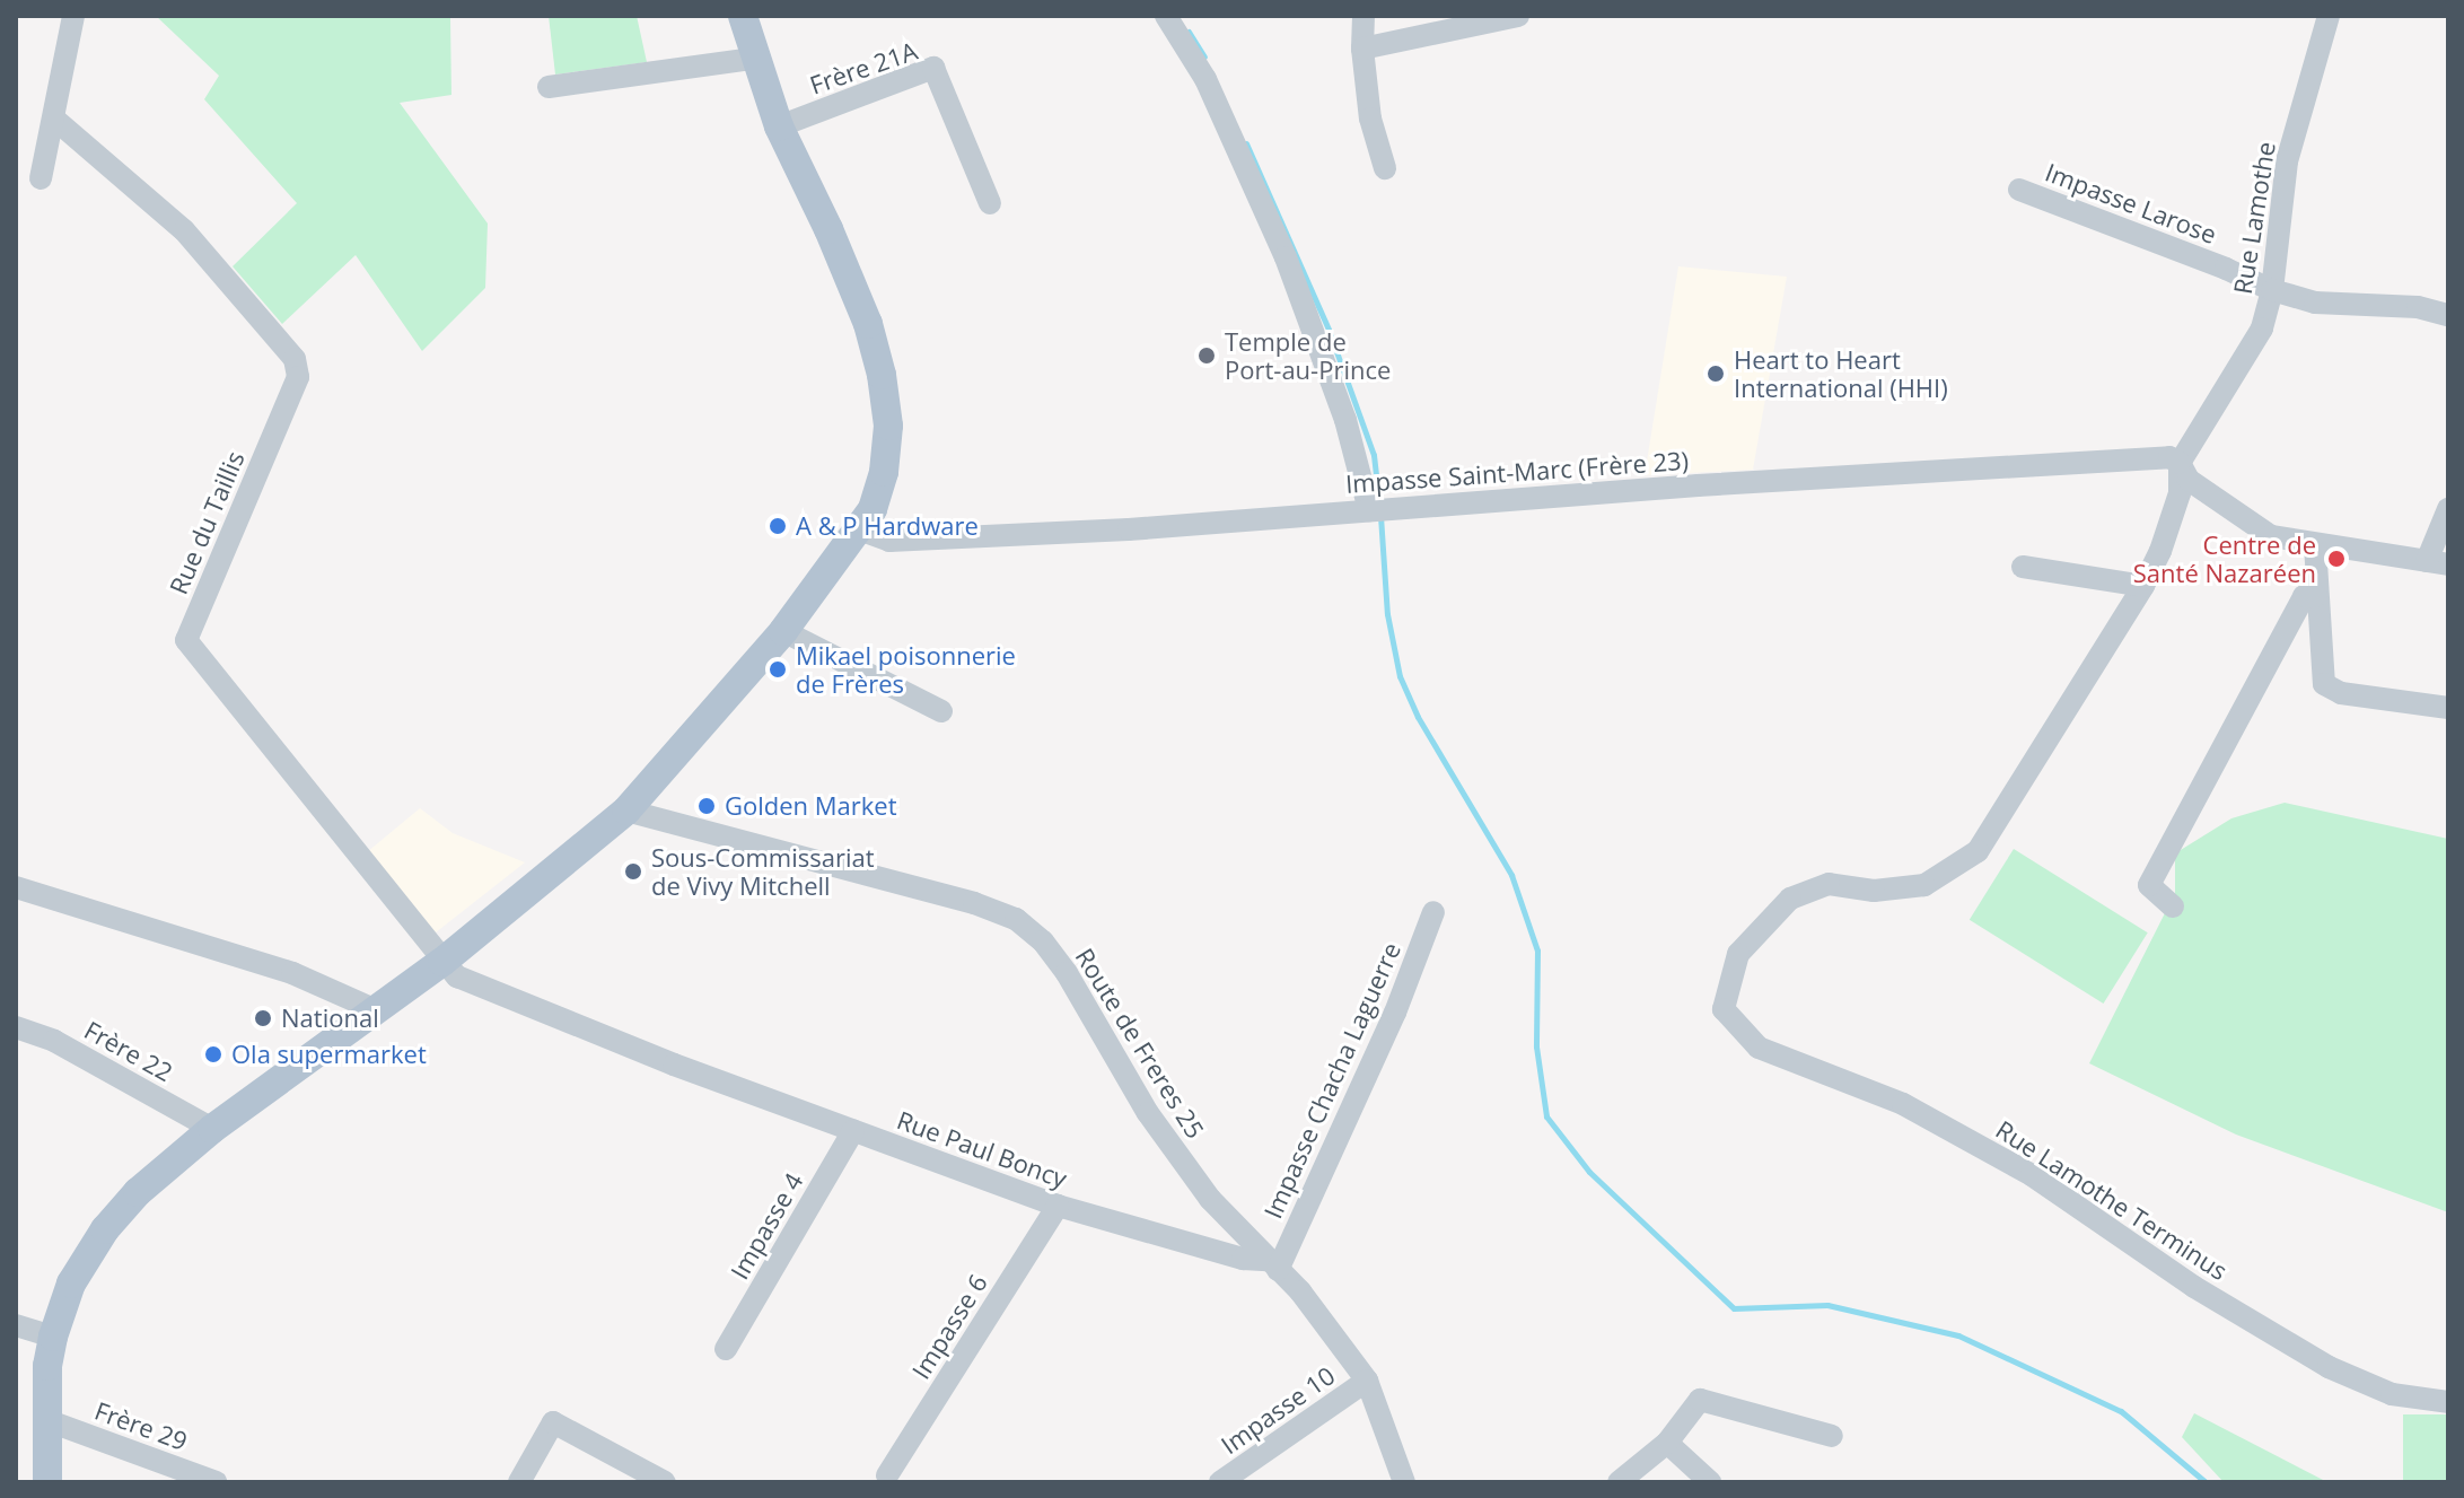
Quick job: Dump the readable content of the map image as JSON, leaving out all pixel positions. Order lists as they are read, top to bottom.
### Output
{
  "streets": {
    "street": [
      "Frère 21A",
      "Impasse Larose",
      "Rue Lamothe",
      "Impasse Saint-Marc (Frère 23)",
      "Rue du Taillis",
      "Route de Freres 25",
      "Frère 22",
      "Impasse Chacha Laguerre",
      "Rue Paul Boncy",
      "Rue Lamothe Terminus",
      "Impasse 4",
      "Impasse 6",
      "Impasse 10",
      "Frère 29"
    ]
  },
  "crossings": [
    ["Impasse Larose", "Rue Lamothe"],
    ["Rue Lamothe", "Impasse Saint-Marc (Frère 23)"],
    ["Rue Lamothe", "Rue Lamothe Terminus"],
    ["Impasse Saint-Marc (Frère 23)", "Rue Lamothe Terminus"],
    ["Rue du Taillis", "Rue Paul Boncy"],
    ["Route de Freres 25", "Impasse Chacha Laguerre"],
    ["Route de Freres 25", "Rue Paul Boncy"],
    ["Impasse Chacha Laguerre", "Rue Paul Boncy"],
    ["Rue Paul Boncy", "Impasse 4"],
    ["Rue Paul Boncy", "Impasse 6"]
  ],
  "places": [
    "Temple de Port-au-Prince",
    "Heart to Heart International (HHI)",
    "A & P Hardware",
    "Centre de Santé Nazaréen",
    "Mikael poisonnerie de Frères",
    "Golden Market",
    "Sous-Commissariat de Vivy Mitchell",
    "National",
    "Ola supermarket"
  ]
}
